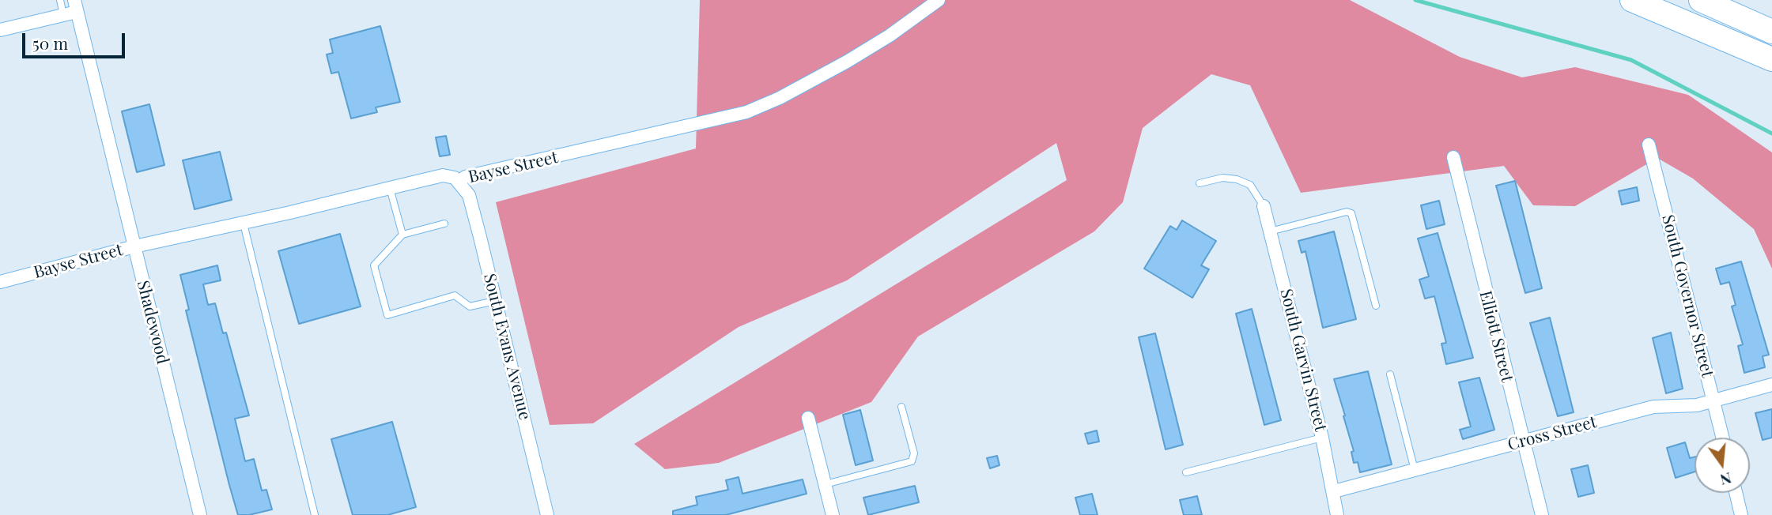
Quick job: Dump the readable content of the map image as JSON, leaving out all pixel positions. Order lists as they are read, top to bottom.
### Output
{
  "streets": {
    "street": [
      "Bayse Street",
      "South Governor Street",
      "Shadewood",
      "Elliott Street",
      "South Evans Avenue",
      "South Garvin Street",
      "Cross Street"
    ]
  },
  "crossings": [
    ["Bayse Street", "Shadewood"],
    ["Bayse Street", "South Evans Avenue"],
    ["South Governor Street", "Cross Street"],
    ["Elliott Street", "Cross Street"],
    ["South Garvin Street", "Cross Street"]
  ],
  "scale_bar": "50 m",
  "north": "bottom"
}
